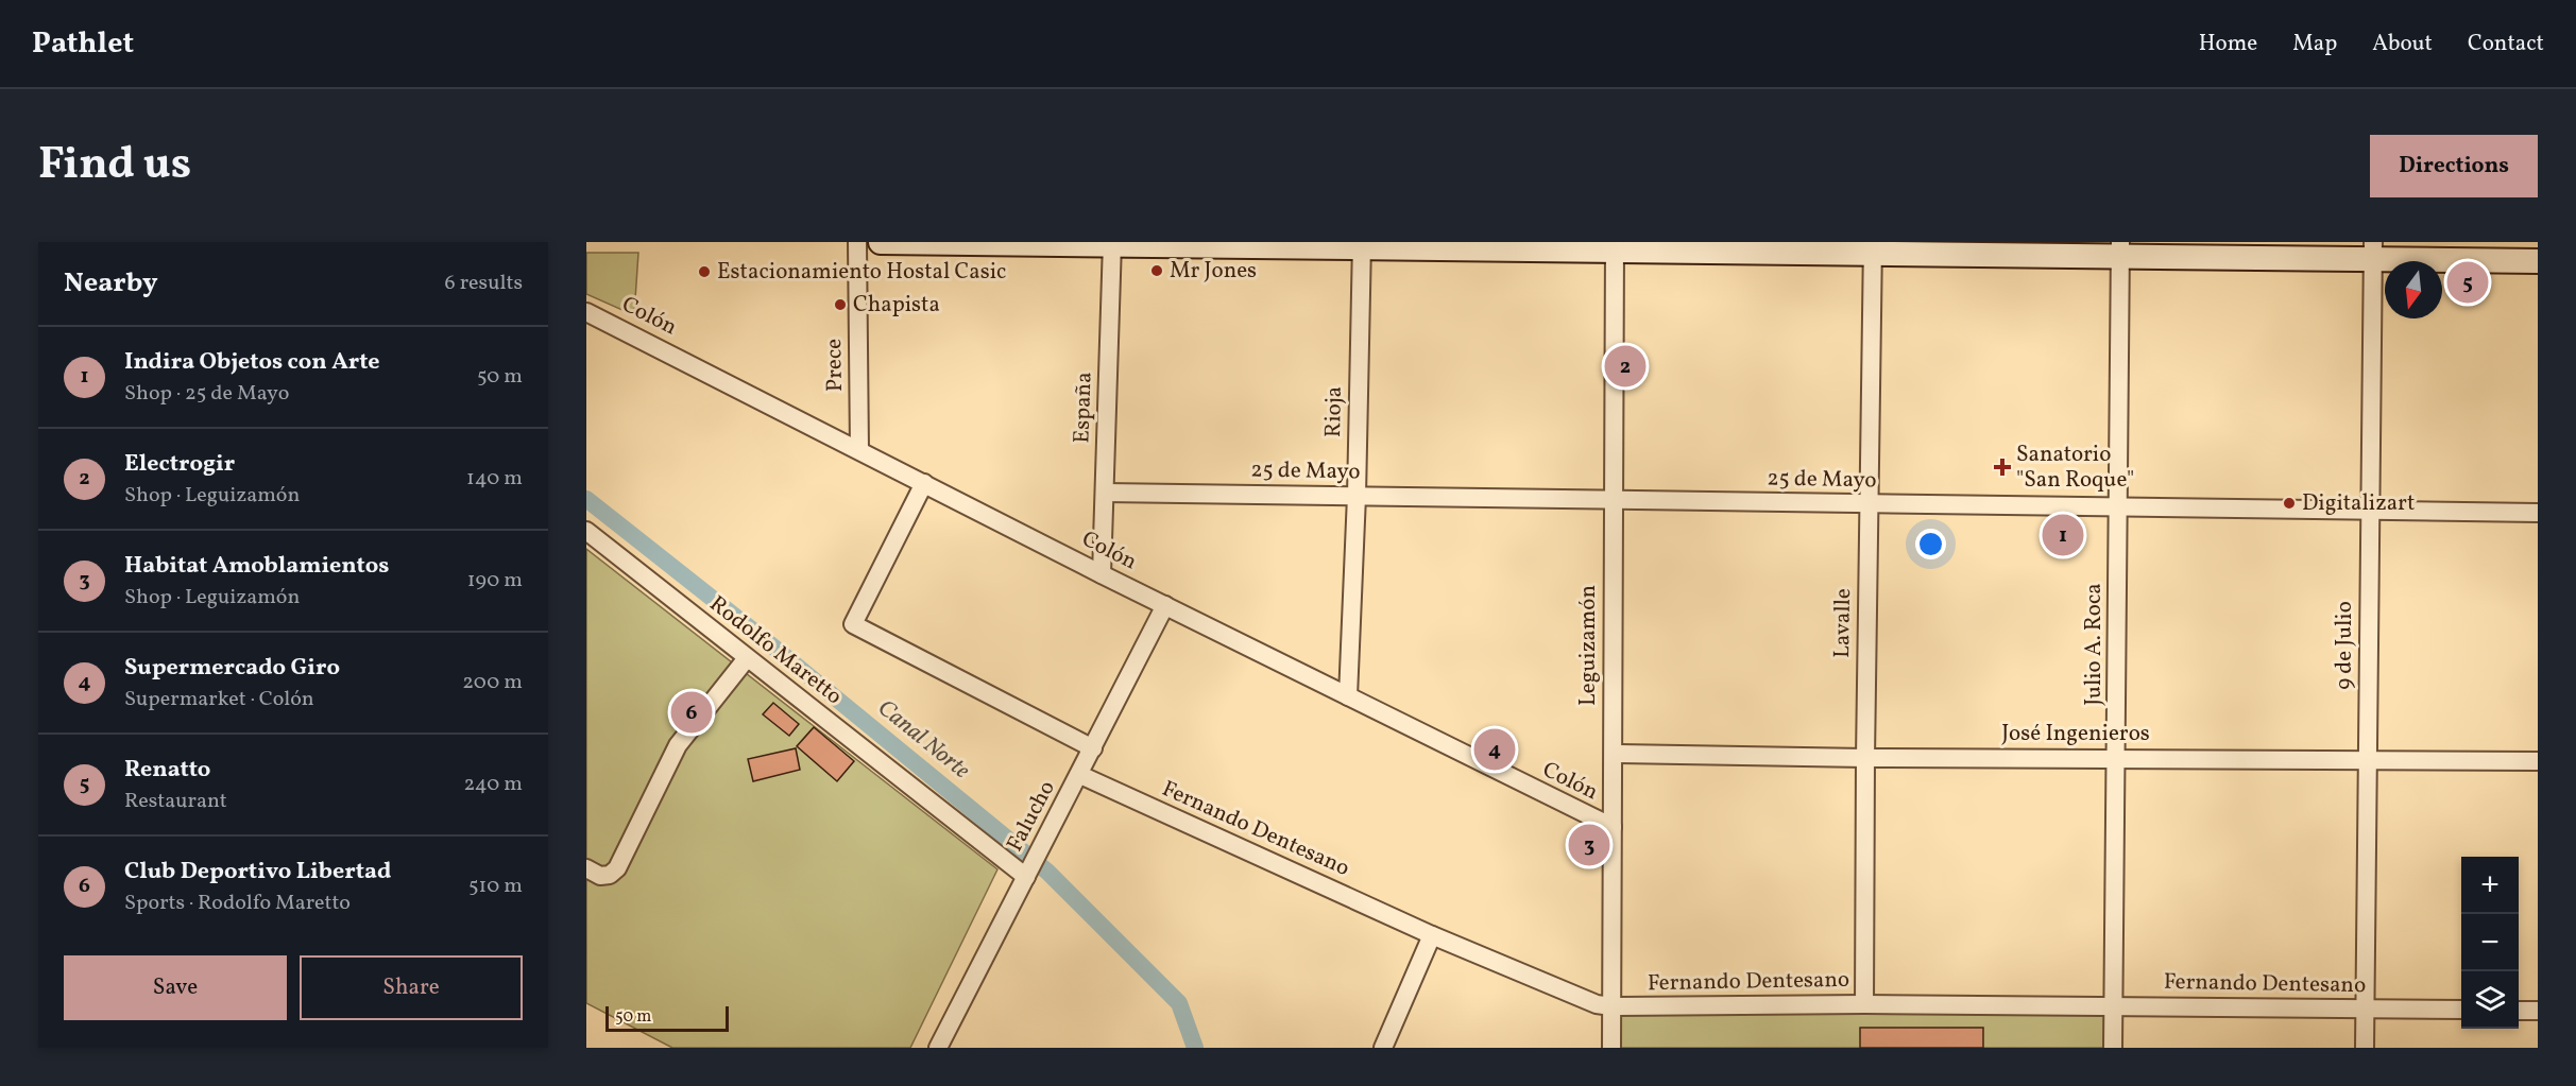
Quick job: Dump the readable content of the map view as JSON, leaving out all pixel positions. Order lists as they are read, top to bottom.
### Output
{
  "streets": {
    "street": [
      "Colón",
      "Prece",
      "España",
      "Rioja",
      "25 de Mayo",
      "Lavalle",
      "Julio A. Roca",
      "Leguizamón",
      "9 de Julio",
      "Rodolfo Maretto",
      "José Ingenieros",
      "Falucho",
      "Fernando Dentesano"
    ]
  },
  "crossings": [
    ["Colón", "Prece"],
    ["Colón", "España"],
    ["Colón", "Rioja"],
    ["Colón", "Leguizamón"],
    ["Colón", "Falucho"],
    ["España", "25 de Mayo"],
    ["Rioja", "25 de Mayo"],
    ["25 de Mayo", "Lavalle"],
    ["25 de Mayo", "Julio A. Roca"],
    ["25 de Mayo", "Leguizamón"],
    ["25 de Mayo", "9 de Julio"],
    ["Lavalle", "José Ingenieros"],
    ["Lavalle", "Fernando Dentesano"],
    ["Julio A. Roca", "José Ingenieros"],
    ["Julio A. Roca", "Fernando Dentesano"],
    ["Leguizamón", "José Ingenieros"],
    ["Leguizamón", "Fernando Dentesano"],
    ["9 de Julio", "José Ingenieros"],
    ["9 de Julio", "Fernando Dentesano"],
    ["Rodolfo Maretto", "Falucho"],
    ["Falucho", "Fernando Dentesano"]
  ],
  "water": ["Canal Norte"],
  "places": {
    "other": [
      "Mr Jones",
      "Estacionamiento Hostal Casic",
      "Chapista",
      "Digitalizart"
    ],
    "health": ["Sanatorio \"San Roque\""]
  },
  "scale_bar": "50 m",
  "north": "bottom",
  "page": {
    "header": "Pathlet",
    "nav": [
      "Home",
      "Map",
      "About",
      "Contact"
    ],
    "title": "Find us",
    "buttons": [
      "Directions",
      ["Save", "Share"]
    ],
    "heading": ["Nearby", "6 results"],
    "pins": [
      "5",
      "2",
      "1",
      "6",
      "4",
      "3"
    ],
    "list": [
      {
        "mark": "1",
        "name": "Indira Objetos con Arte",
        "note": "Shop · 25 de Mayo",
        "value": "50 m"
      },
      {
        "mark": "2",
        "name": "Electrogir",
        "note": "Shop · Leguizamón",
        "value": "140 m"
      },
      {
        "mark": "3",
        "name": "Habitat Amoblamientos",
        "note": "Shop · Leguizamón",
        "value": "190 m"
      },
      {
        "mark": "4",
        "name": "Supermercado Giro",
        "note": "Supermarket · Colón",
        "value": "200 m"
      },
      {
        "mark": "5",
        "name": "Renatto",
        "note": "Restaurant",
        "value": "240 m"
      },
      {
        "mark": "6",
        "name": "Club Deportivo Libertad",
        "note": "Sports · Rodolfo Maretto",
        "value": "510 m"
      }
    ],
    "map_buttons": ["+", "−"],
    "scale": "50 m"
  }
}
